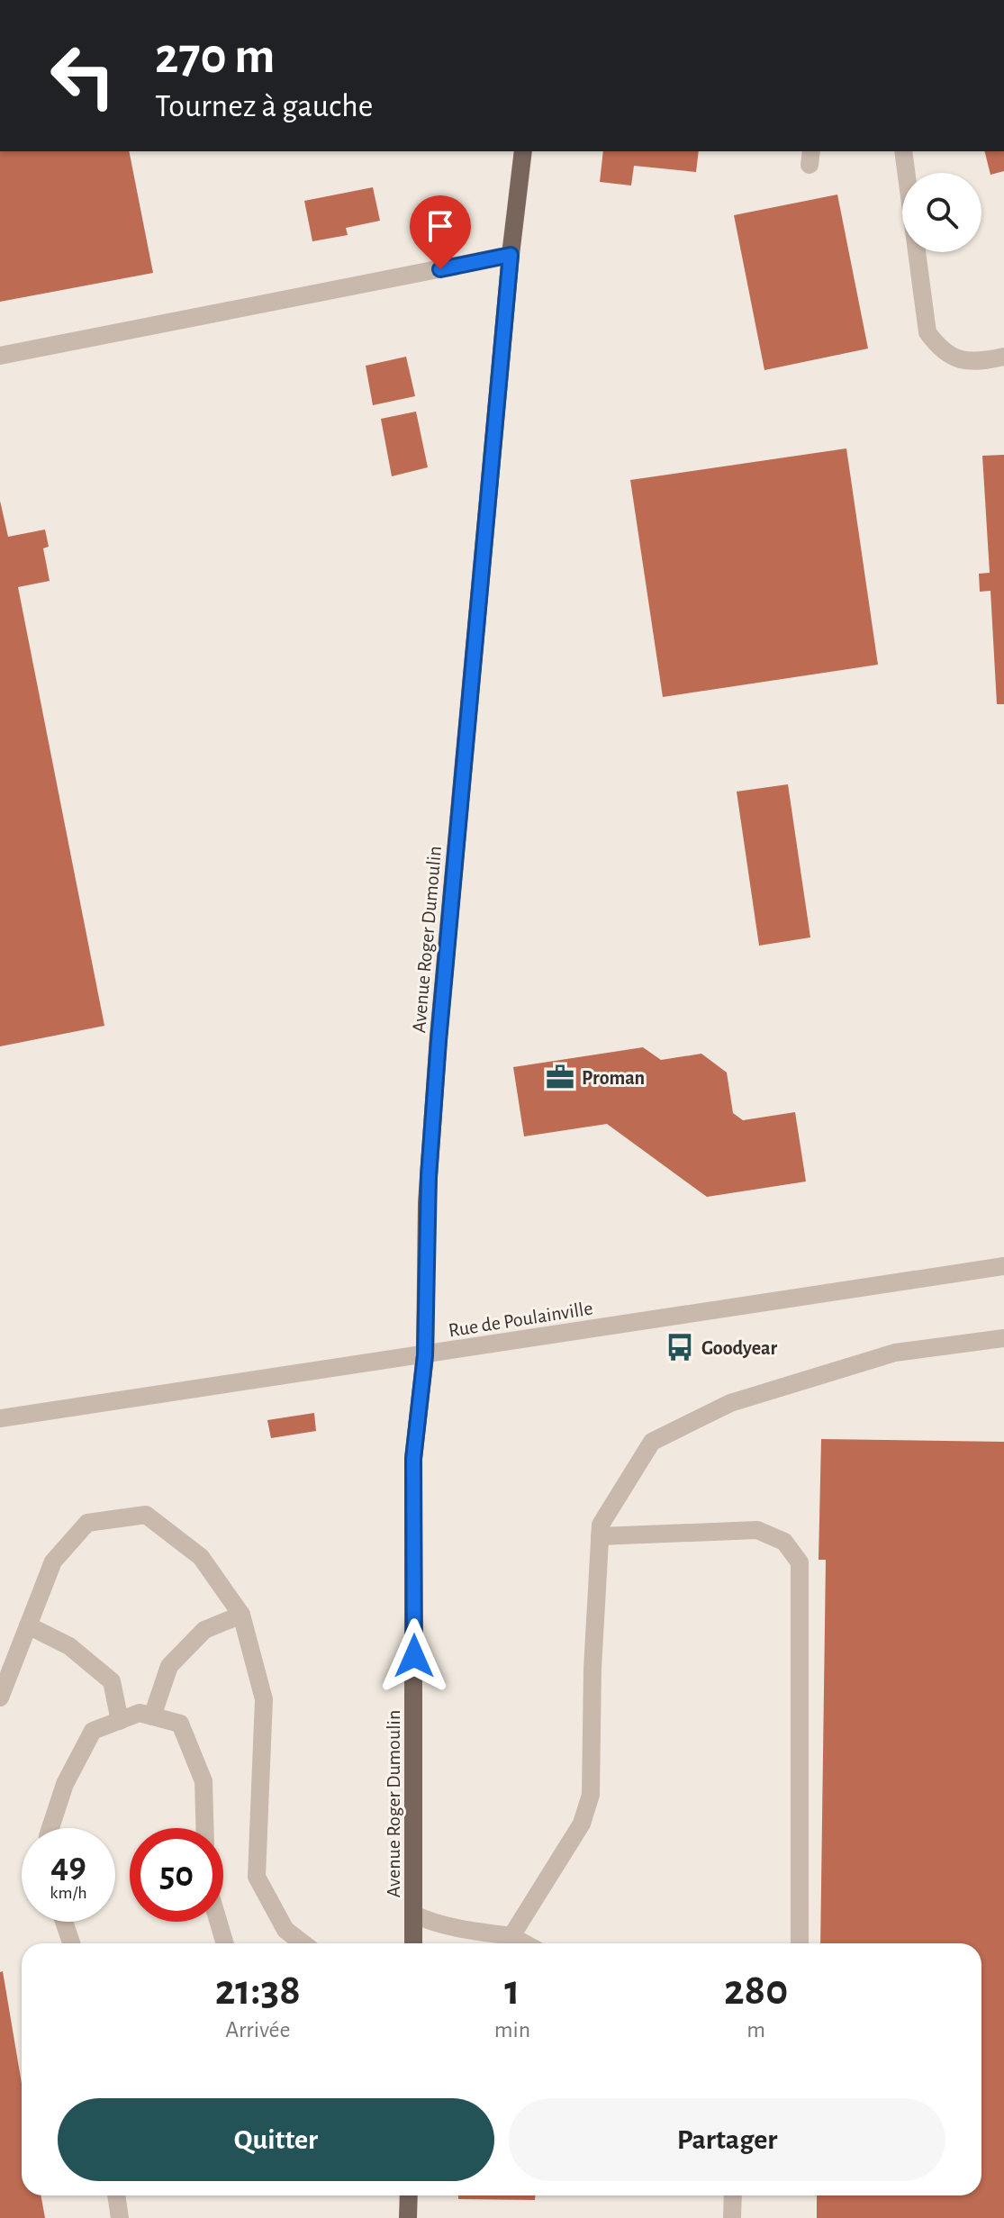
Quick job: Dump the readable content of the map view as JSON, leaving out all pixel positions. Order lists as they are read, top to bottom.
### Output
{
  "streets": {
    "main road": ["Avenue Roger Dumoulin"],
    "street": ["Rue de Poulainville"]
  },
  "crossings": [
    ["Avenue Roger Dumoulin", "Rue de Poulainville"]
  ],
  "places": {
    "office": ["Proman"],
    "bus stop": ["Goodyear"]
  },
  "page": {
    "turn": ["270 m", "Tournez à gauche"],
    "speed": "49 km/h",
    "limit": "50",
    "eta": [
      "21:38",
      "Arrivée",
      "1",
      "min",
      "280",
      "m"
    ],
    "buttons": ["Quitter", "Partager"]
  }
}
